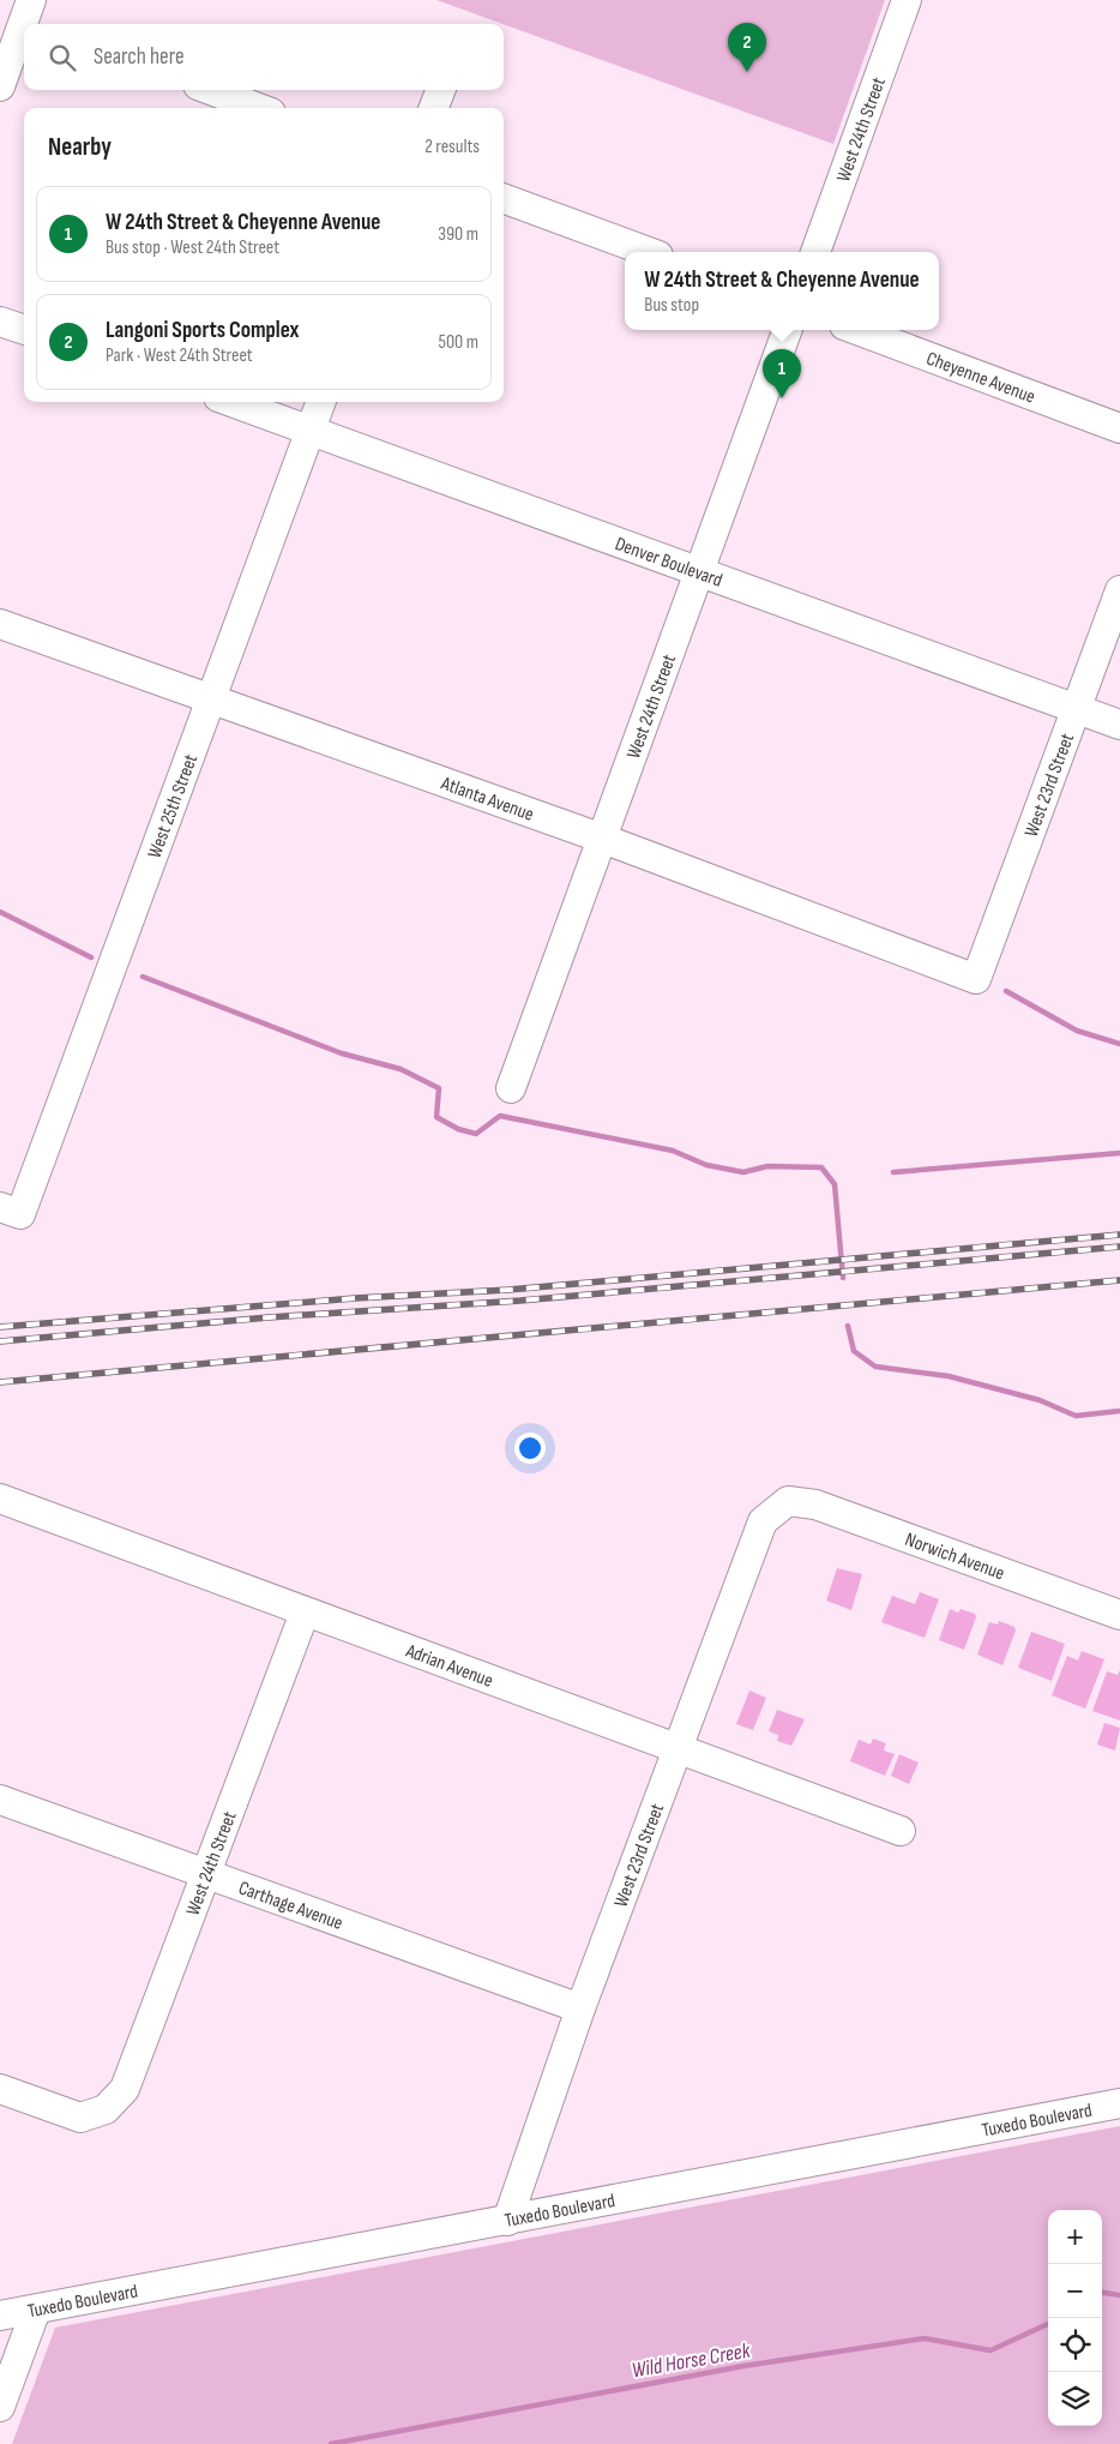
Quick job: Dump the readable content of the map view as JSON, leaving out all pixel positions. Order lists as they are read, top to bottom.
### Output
{
  "streets": {
    "street": [
      "West 24th Street",
      "Cheyenne Avenue",
      "Denver Boulevard",
      "West 23rd Street",
      "Atlanta Avenue",
      "West 25th Street",
      "Norwich Avenue",
      "Adrian Avenue",
      "Carthage Avenue",
      "Tuxedo Boulevard"
    ]
  },
  "crossings": [
    ["West 24th Street", "Denver Boulevard"],
    ["West 24th Street", "Atlanta Avenue"],
    ["West 24th Street", "Adrian Avenue"],
    ["West 24th Street", "Carthage Avenue"],
    ["Denver Boulevard", "West 23rd Street"],
    ["Denver Boulevard", "West 25th Street"],
    ["West 23rd Street", "Atlanta Avenue"],
    ["West 23rd Street", "Norwich Avenue"],
    ["West 23rd Street", "Adrian Avenue"],
    ["West 23rd Street", "Carthage Avenue"],
    ["West 23rd Street", "Tuxedo Boulevard"],
    ["Atlanta Avenue", "West 25th Street"]
  ],
  "water": ["Wild Horse Creek"],
  "page": {
    "pins": ["2", "1"],
    "search": "Search here",
    "heading": ["Nearby", "2 results"],
    "list": [
      {
        "mark": "1",
        "name": "W 24th Street & Cheyenne Avenue",
        "note": "Bus stop · West 24th Street",
        "value": "390 m"
      },
      {
        "mark": "2",
        "name": "Langoni Sports Complex",
        "note": "Park · West 24th Street",
        "value": "500 m"
      }
    ],
    "popup": ["W 24th Street & Cheyenne Avenue", "Bus stop"],
    "map_buttons": ["+", "−"]
  }
}
